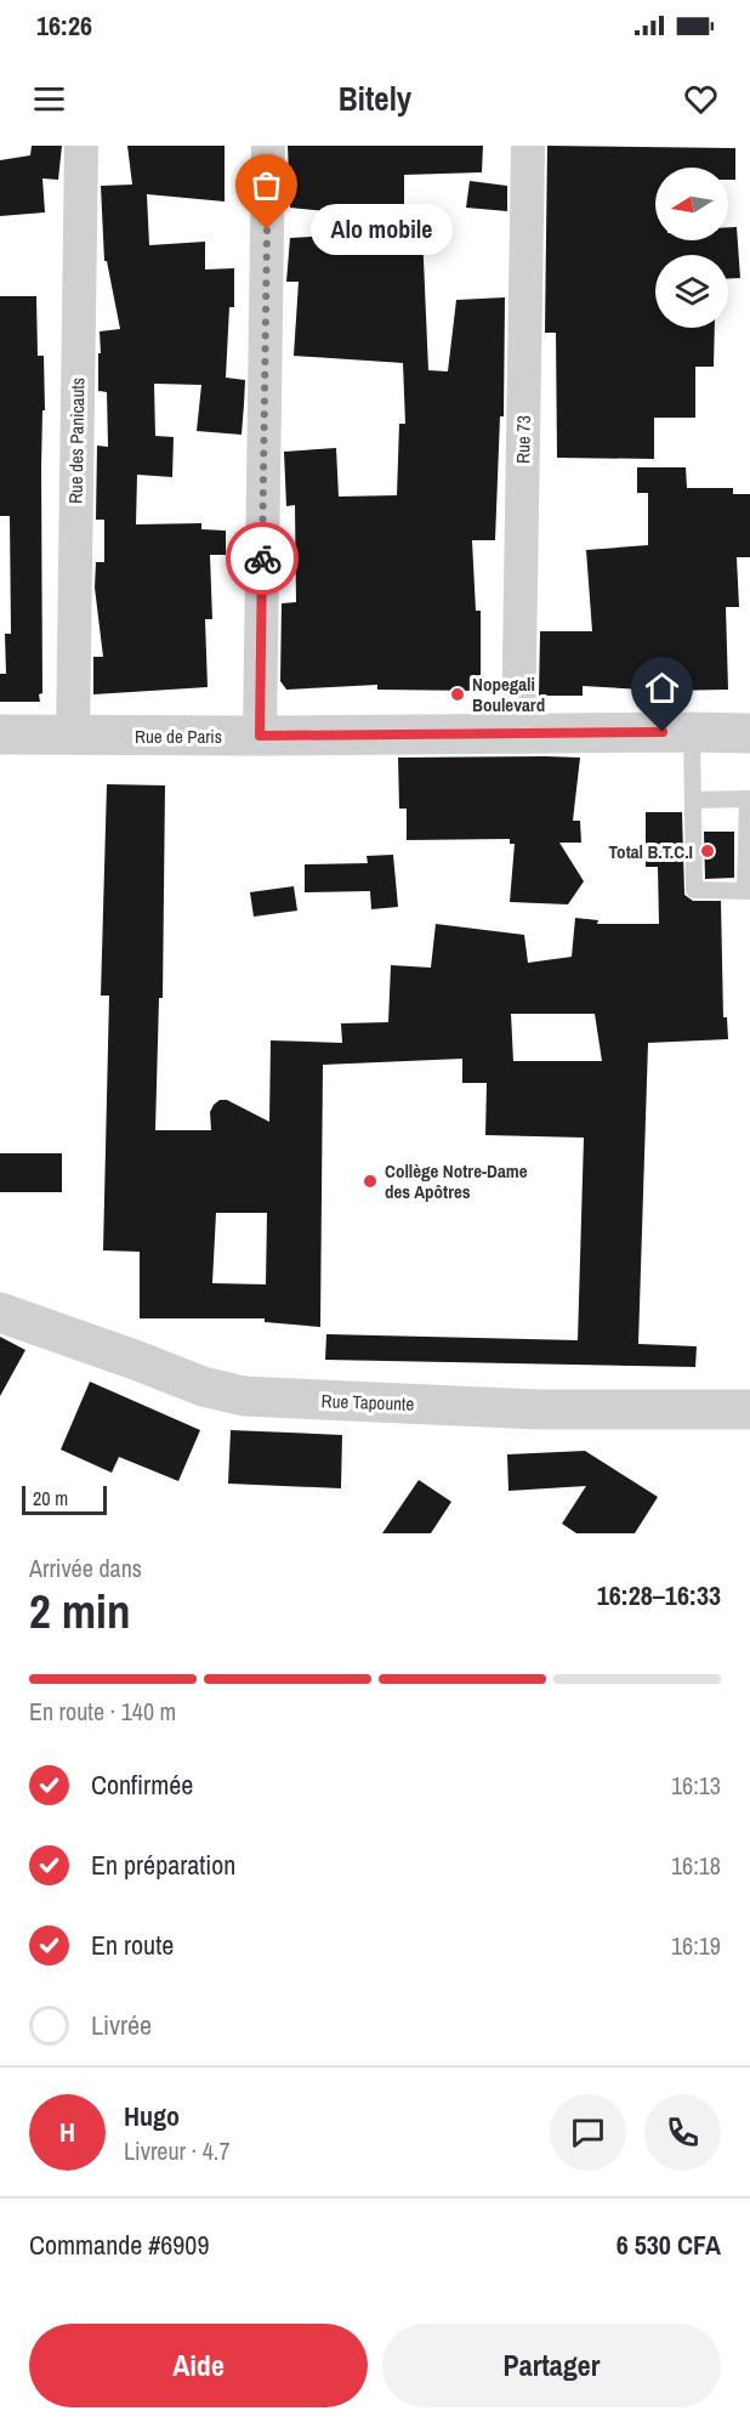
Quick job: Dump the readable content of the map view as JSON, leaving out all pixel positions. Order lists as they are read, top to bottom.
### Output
{
  "streets": {
    "street": [
      "Rue 73",
      "Rue des Panicauts",
      "Rue de Paris",
      "Rue Tapounte"
    ]
  },
  "crossings": [
    ["Rue 73", "Rue de Paris"],
    ["Rue des Panicauts", "Rue de Paris"]
  ],
  "places": [
    "Alo mobile",
    "Nopegali Boulevard",
    "Total B.T.C.I",
    "Collège Notre-Dame des Apôtres"
  ],
  "scale_bar": "20 m",
  "north": "left",
  "page": {
    "status": "16:26",
    "header": "Bitely",
    "bubble": "Alo mobile",
    "scale": "20 m",
    "heading": ["2 min", "Arrivée dans", "16:28–16:33"],
    "panel": [
      "Hugo",
      "Livreur · 4.7",
      "Commande #6909",
      "6 530 CFA"
    ],
    "bar": "En route · 140 m",
    "list": [
      ["Confirmée", "16:13"],
      ["En préparation", "16:18"],
      ["En route", "16:19"],
      "Livrée"
    ],
    "round": "H",
    "buttons": ["Aide", "Partager"]
  }
}
